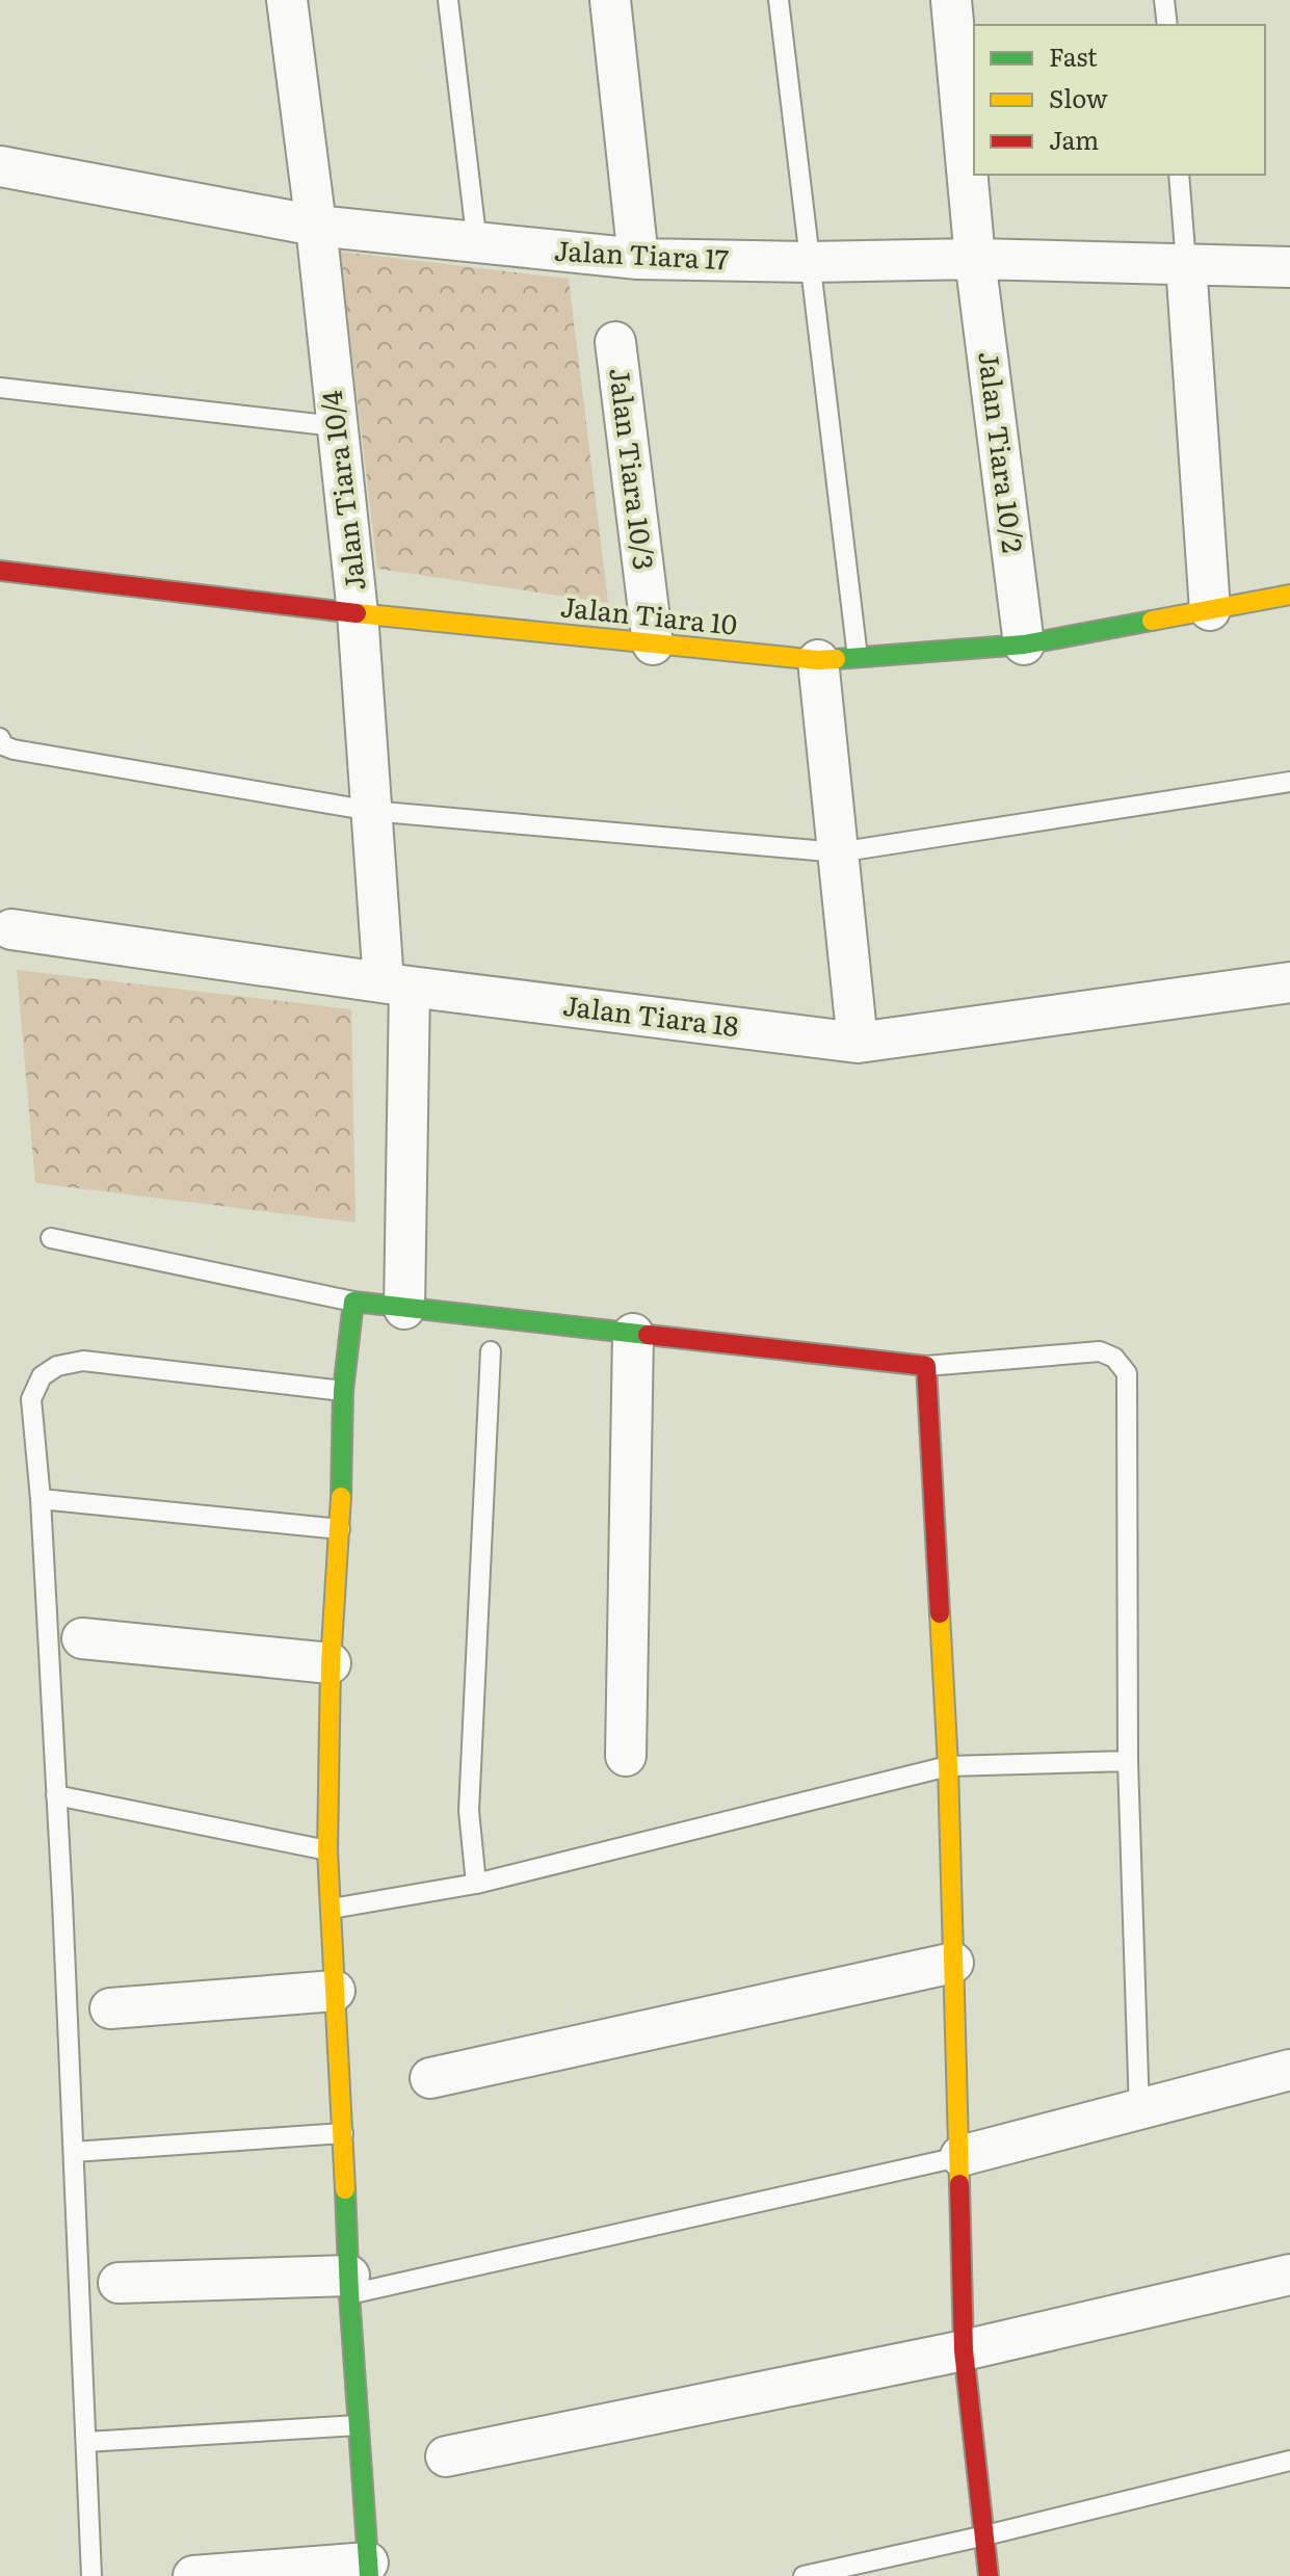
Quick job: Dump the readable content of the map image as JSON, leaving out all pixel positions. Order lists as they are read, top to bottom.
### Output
{
  "streets": {
    "street": [
      "Jalan Tiara 17",
      "Jalan Tiara 10/2",
      "Jalan Tiara 10/3",
      "Jalan Tiara 10/4",
      "Jalan Tiara 10",
      "Jalan Tiara 18"
    ]
  },
  "crossings": [
    ["Jalan Tiara 17", "Jalan Tiara 10/2"],
    ["Jalan Tiara 17", "Jalan Tiara 10/4"],
    ["Jalan Tiara 10/2", "Jalan Tiara 10"],
    ["Jalan Tiara 10/3", "Jalan Tiara 10"],
    ["Jalan Tiara 10/4", "Jalan Tiara 10"],
    ["Jalan Tiara 10/4", "Jalan Tiara 18"]
  ],
  "legend": ["Fast", "Slow", "Jam"]
}
